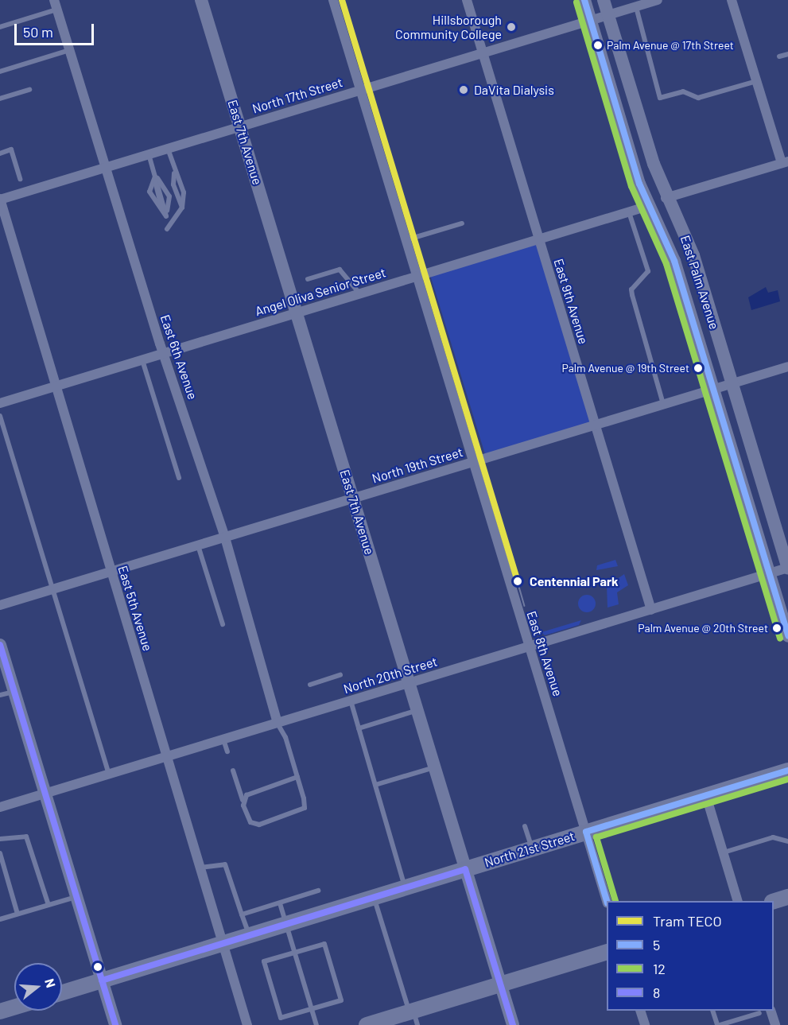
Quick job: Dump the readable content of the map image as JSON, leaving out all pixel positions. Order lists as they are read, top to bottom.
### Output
{
  "streets": {
    "main road": ["North 21st Street"],
    "street": [
      "North 17th Street",
      "East 7th Avenue",
      "East Palm Avenue",
      "Angel Oliva Senior Street",
      "East 9th Avenue",
      "East 6th Avenue",
      "North 19th Street",
      "East 5th Avenue",
      "East 8th Avenue",
      "North 20th Street"
    ]
  },
  "crossings": [
    ["North 17th Street", "East 7th Avenue"],
    ["North 17th Street", "East Palm Avenue"],
    ["North 17th Street", "East 9th Avenue"],
    ["North 17th Street", "East 6th Avenue"],
    ["North 17th Street", "East 5th Avenue"],
    ["North 17th Street", "East 8th Avenue"],
    ["East 7th Avenue", "Angel Oliva Senior Street"],
    ["East 7th Avenue", "North 19th Street"],
    ["East 7th Avenue", "North 20th Street"],
    ["East 7th Avenue", "North 21st Street"],
    ["East Palm Avenue", "Angel Oliva Senior Street"],
    ["East Palm Avenue", "North 19th Street"],
    ["East Palm Avenue", "North 20th Street"],
    ["Angel Oliva Senior Street", "East 9th Avenue"],
    ["Angel Oliva Senior Street", "East 6th Avenue"],
    ["Angel Oliva Senior Street", "East 5th Avenue"],
    ["Angel Oliva Senior Street", "East 8th Avenue"],
    ["East 9th Avenue", "North 19th Street"],
    ["East 9th Avenue", "North 20th Street"],
    ["East 6th Avenue", "North 19th Street"],
    ["East 6th Avenue", "North 20th Street"],
    ["North 19th Street", "East 5th Avenue"],
    ["North 19th Street", "East 8th Avenue"],
    ["East 5th Avenue", "North 20th Street"],
    ["East 5th Avenue", "North 21st Street"],
    ["East 8th Avenue", "North 20th Street"],
    ["East 8th Avenue", "North 21st Street"]
  ],
  "places": [
    "Hillsborough Community College",
    "Palm Avenue @ 17th Street",
    "DaVita Dialysis",
    "Palm Avenue @ 19th Street",
    "Centennial Park",
    "Palm Avenue @ 20th Street"
  ],
  "lines": [
    "tram line TECO",
    "transit line 5",
    "transit line 12",
    "transit line 8"
  ],
  "legend": [
    "Tram TECO",
    "5",
    "12",
    "8"
  ],
  "scale_bar": "50 m",
  "north": "right"
}
